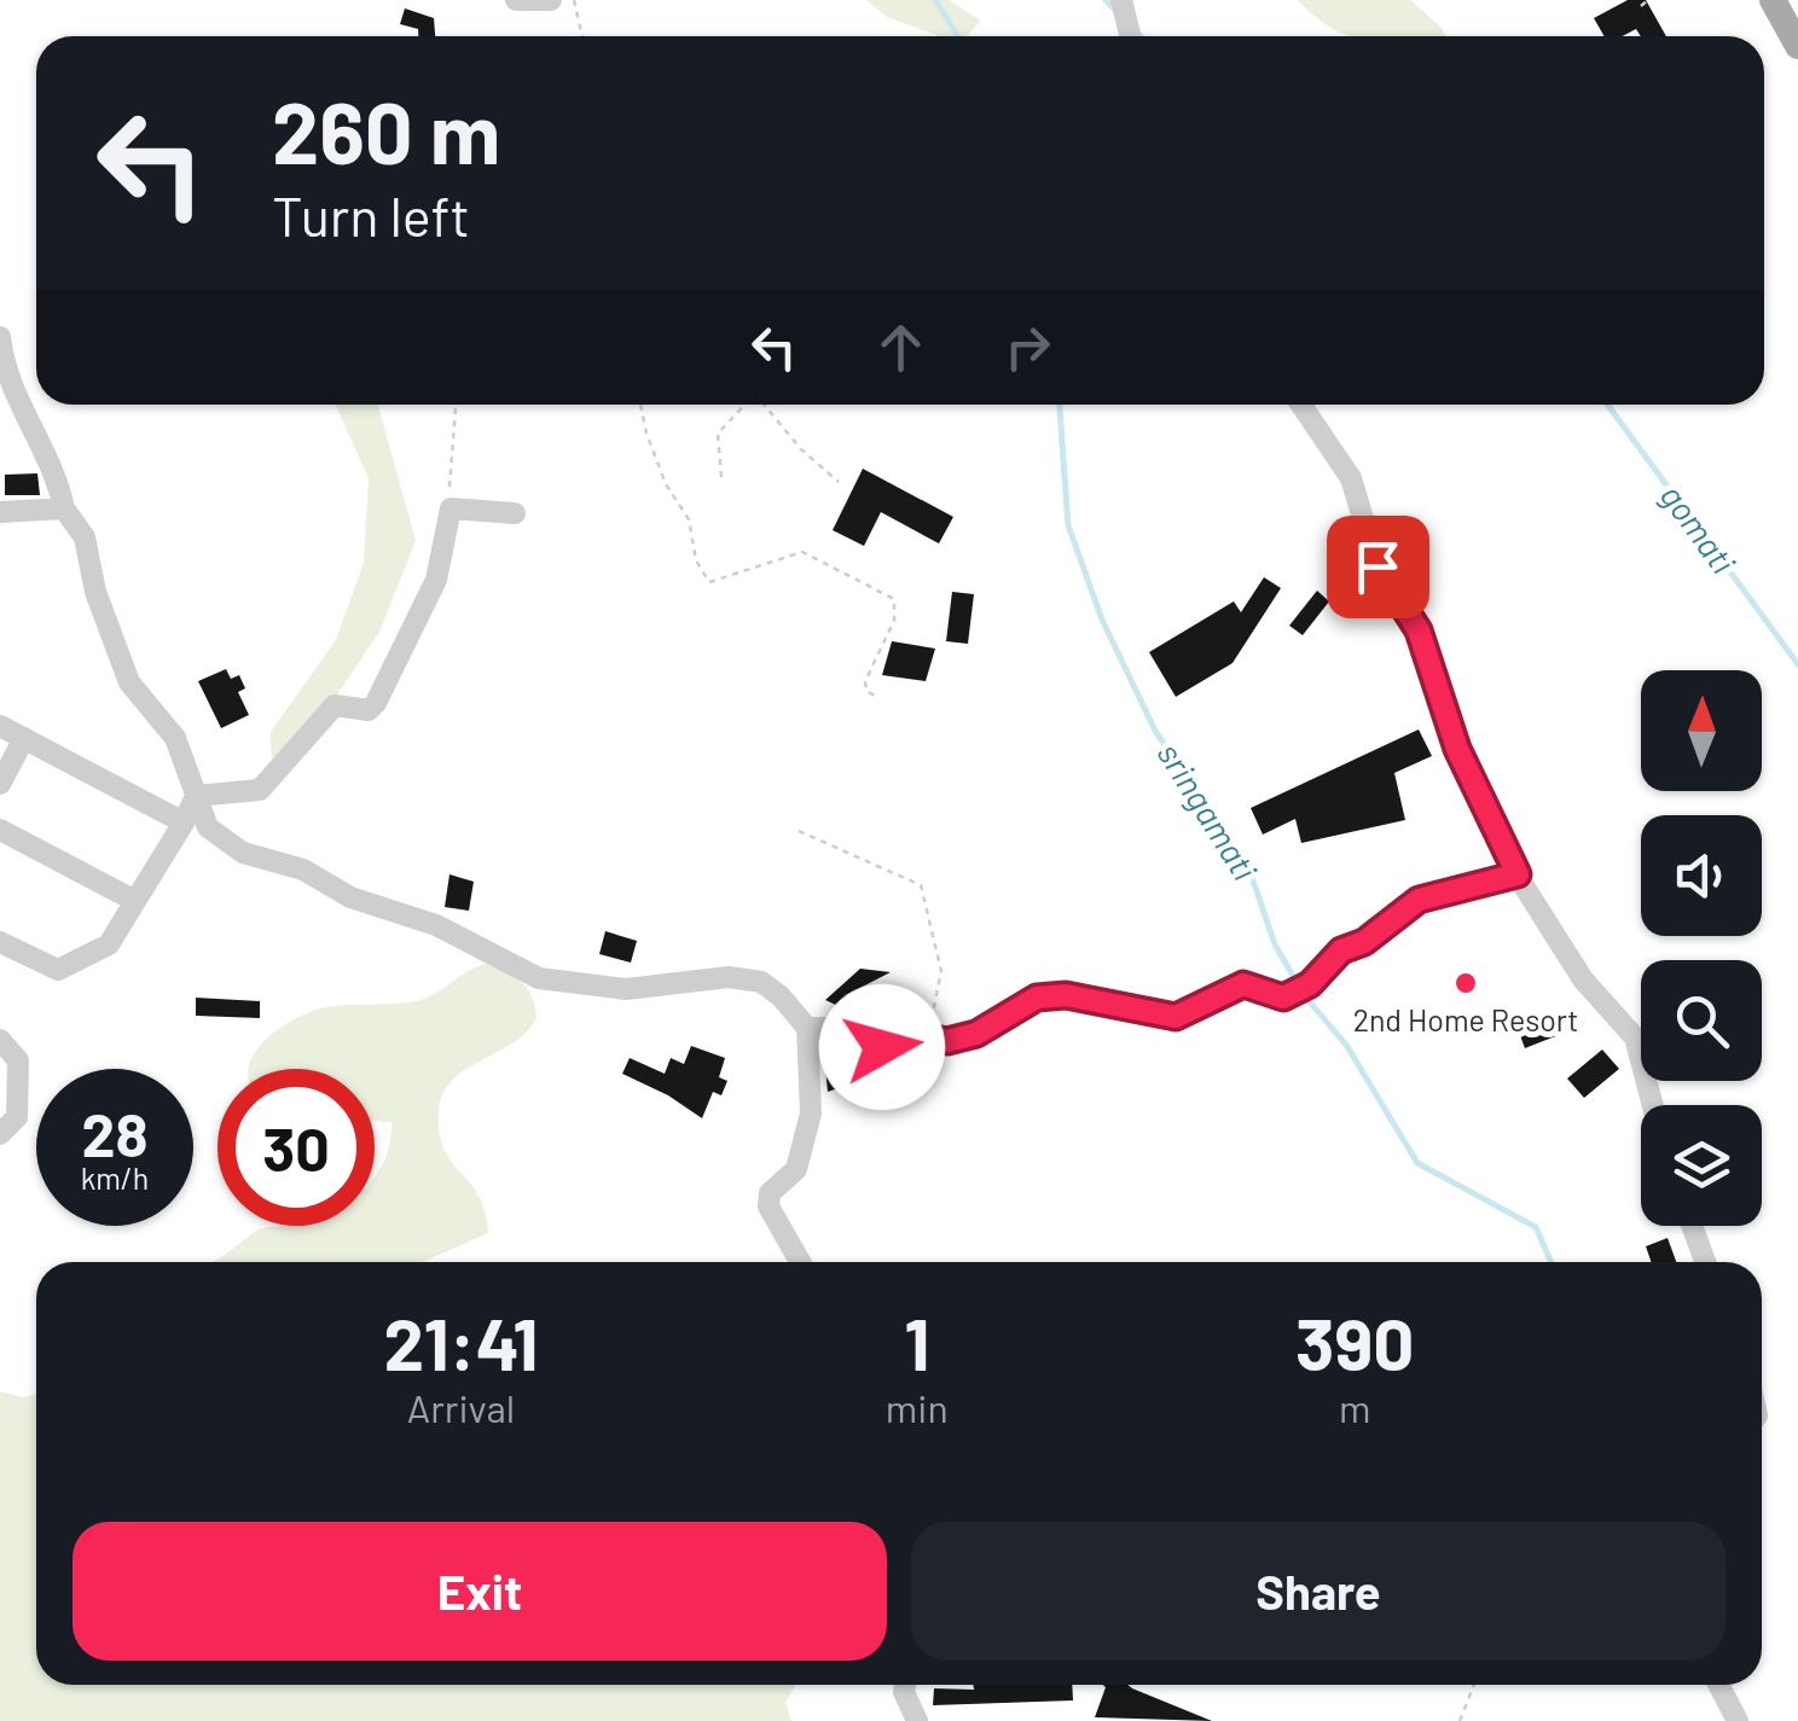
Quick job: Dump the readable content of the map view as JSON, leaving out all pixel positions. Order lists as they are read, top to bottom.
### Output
{
  "water": ["gomati", "sringamati"],
  "places": ["2nd Home Resort"],
  "north": "top",
  "page": {
    "turn": ["260 m", "Turn left"],
    "speed": "28 km/h",
    "limit": "30",
    "eta": [
      "21:41",
      "Arrival",
      "1",
      "min",
      "390",
      "m"
    ],
    "buttons": ["Exit", "Share"]
  }
}
